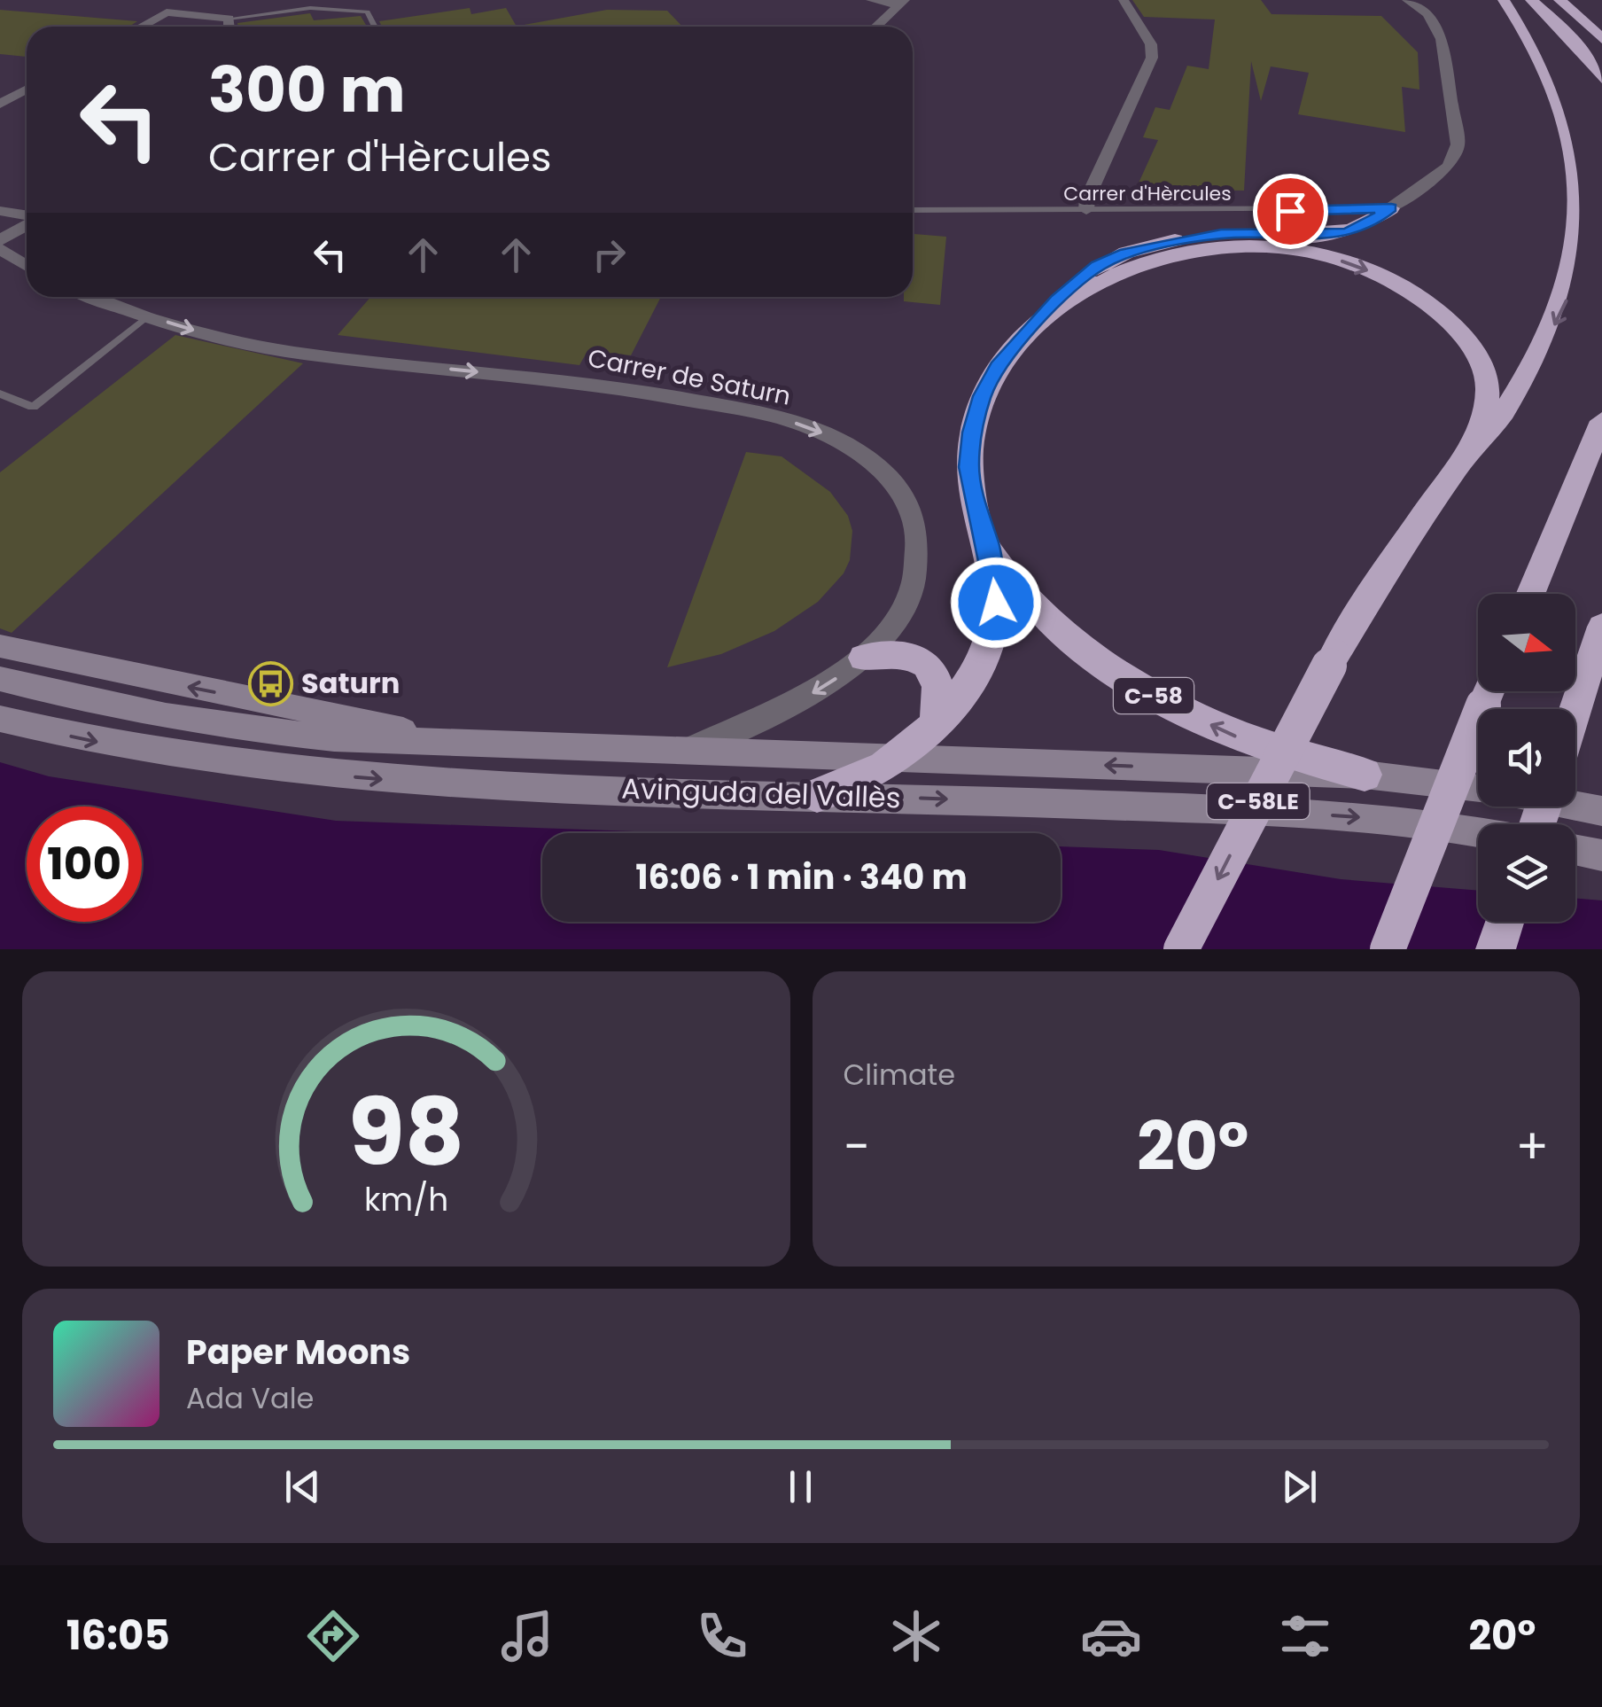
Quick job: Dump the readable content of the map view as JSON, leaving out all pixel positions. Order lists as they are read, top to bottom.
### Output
{
  "streets": {
    "highway": ["C-58", "C-58LE"],
    "main road": ["Avinguda del Vallès"],
    "street": ["Carrer de Saturn"],
    "lane": ["Carrer d'Hèrcules"]
  },
  "crossings": [
    ["Carrer de Saturn", "Avinguda del Vallès"],
    ["C-58", "Avinguda del Vallès"]
  ],
  "places": {
    "bus stop": ["Saturn"]
  },
  "north": "right",
  "page": {
    "turn": ["300 m", "Carrer d'Hèrcules"],
    "limit": "100",
    "trip": "16:06 · 1 min · 340 m",
    "tile": "Climate",
    "heat": ["−", "20°", "+"],
    "song": ["Paper Moons", "Ada Vale"],
    "tabs": ["16:05", "20°"],
    "gauge": ["98", "km/h"]
  }
}
